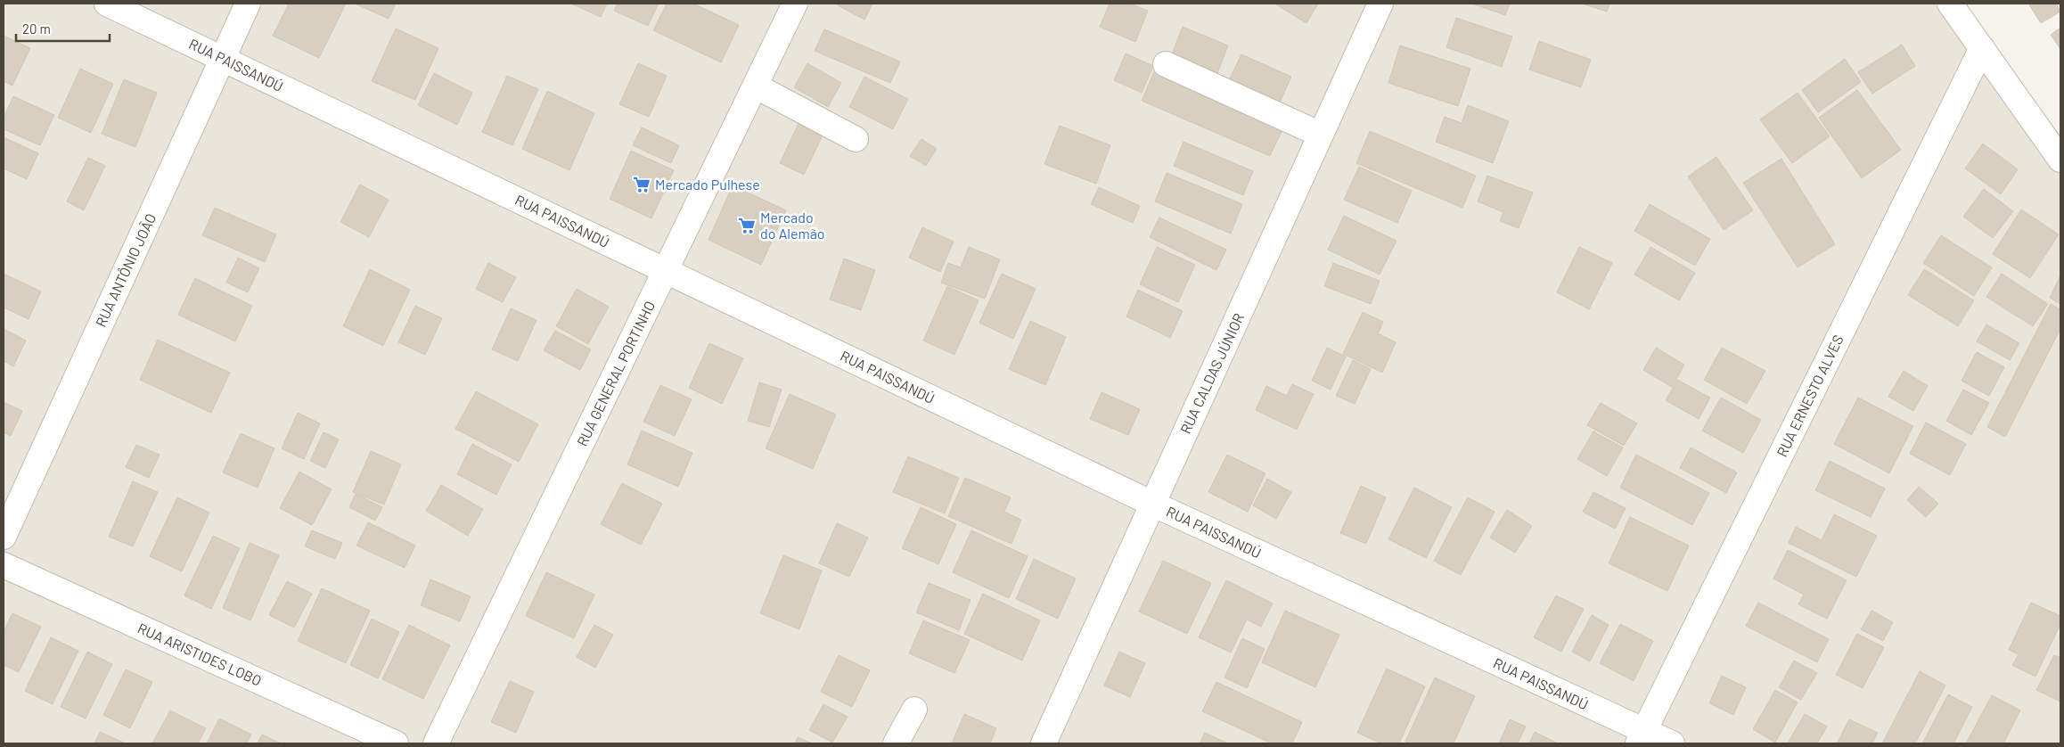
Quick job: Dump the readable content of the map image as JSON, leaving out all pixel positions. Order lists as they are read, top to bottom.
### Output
{
  "streets": {
    "street": [
      "RUA PAISSANDÚ",
      "RUA ANTÔNIO JOÃO",
      "RUA GENERAL PORTINHO",
      "RUA CALDAS JÚNIOR",
      "RUA ERNESTO ALVES",
      "RUA ARISTIDES LOBO"
    ]
  },
  "crossings": [
    ["RUA PAISSANDÚ", "RUA ANTÔNIO JOÃO"],
    ["RUA PAISSANDÚ", "RUA GENERAL PORTINHO"],
    ["RUA PAISSANDÚ", "RUA CALDAS JÚNIOR"],
    ["RUA PAISSANDÚ", "RUA ERNESTO ALVES"]
  ],
  "places": {
    "supermarket": ["Mercado Pulhese", "Mercado do Alemão"]
  },
  "scale_bar": "20 m"
}
